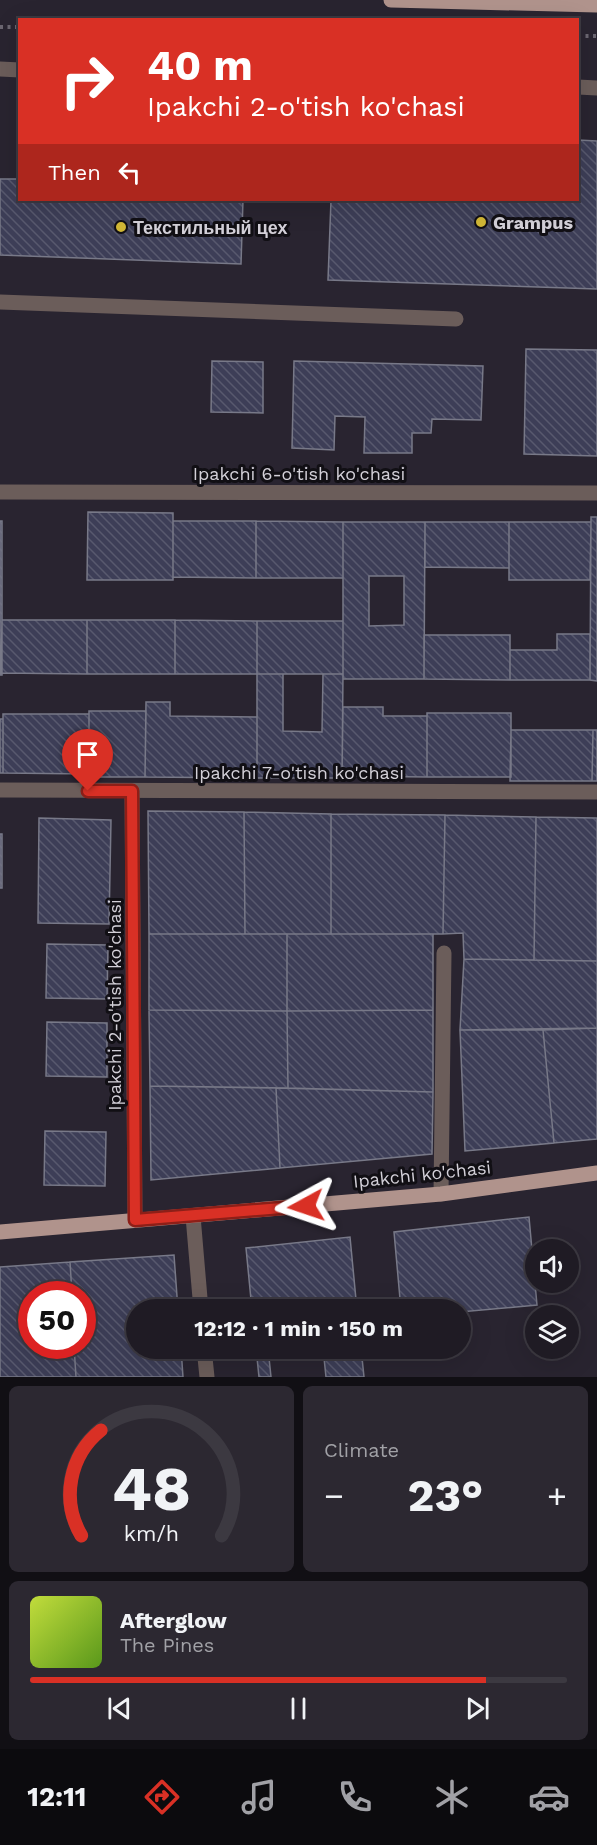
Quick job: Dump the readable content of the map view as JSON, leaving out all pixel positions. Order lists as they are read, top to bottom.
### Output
{
  "streets": {
    "main road": ["Ipakchi ko'chasi"],
    "street": ["Ipakchi 6-o'tish ko'chasi", "Ipakchi 7-o'tish ko'chasi", "Ipakchi 2-o'tish ko'chasi"]
  },
  "crossings": [
    ["Ipakchi 7-o'tish ko'chasi", "Ipakchi 2-o'tish ko'chasi"],
    ["Ipakchi 2-o'tish ko'chasi", "Ipakchi ko'chasi"]
  ],
  "places": ["Grampus", "Текстильный цех"],
  "page": {
    "turn": ["40 m", "Ipakchi 2-o'tish ko'chasi"],
    "then": "Then",
    "limit": "50",
    "trip": "12:12 · 1 min · 150 m",
    "tile": "Climate",
    "heat": ["−", "23°", "+"],
    "song": ["Afterglow", "The Pines"],
    "tabs": "12:11",
    "gauge": ["48", "km/h"]
  }
}
